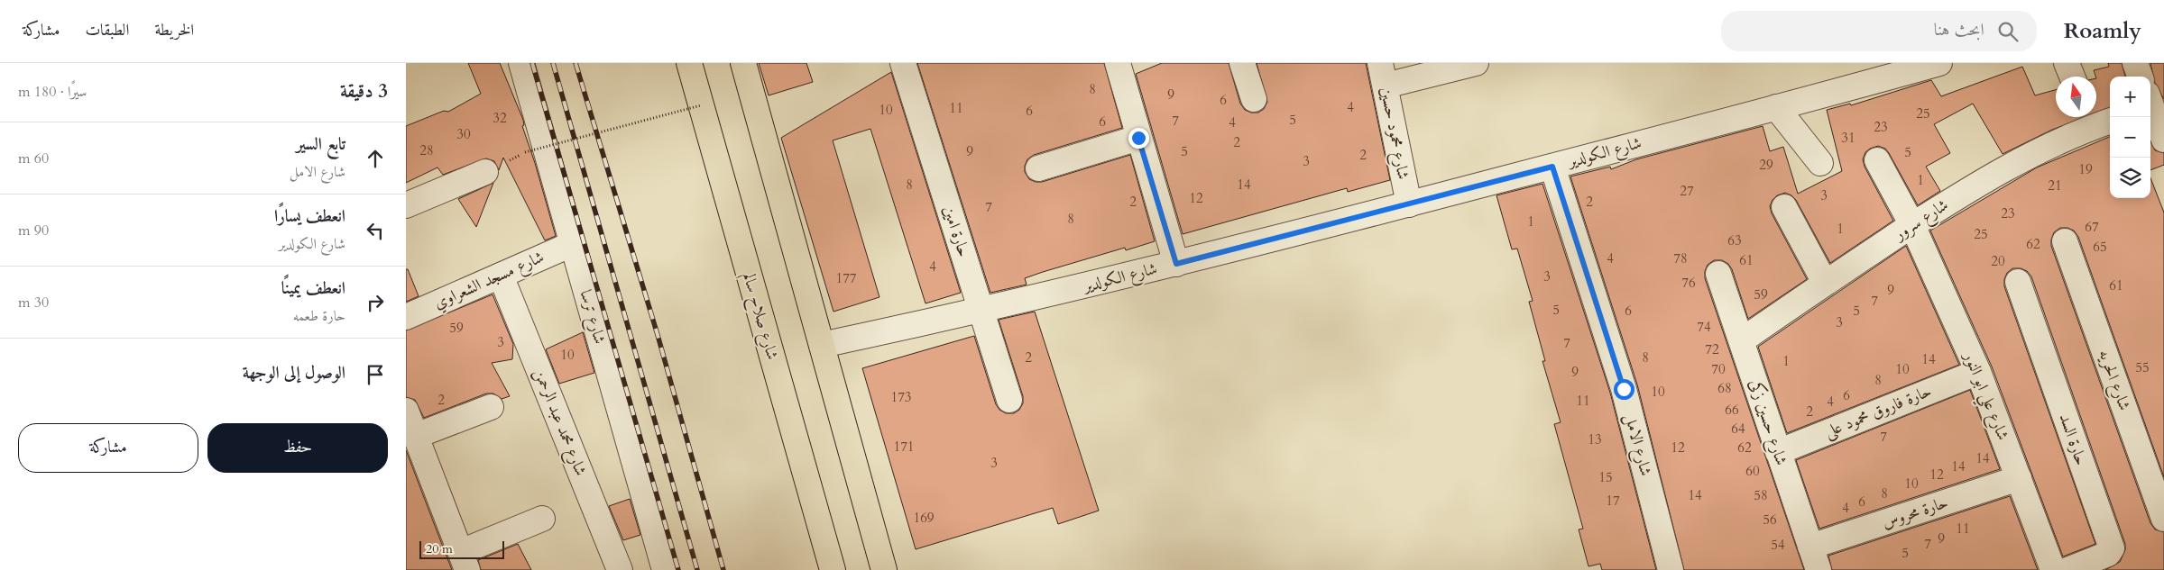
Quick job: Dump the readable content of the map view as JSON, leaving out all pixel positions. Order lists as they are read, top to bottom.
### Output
{
  "streets": {
    "highway": ["شارع صلاح سالم"],
    "street": [
      "شارع محمود حسين",
      "شارع الكولدير",
      "شارع سرور",
      "حارة امين",
      "شارع مسجد الشعراوي",
      "شارع ترسا",
      "شارع الحريه",
      "شارع علي ابو النور",
      "حارة فاروق محمود على",
      "شارع محمد عبد الرحمن",
      "شارع حسين زكى",
      "حارة السد",
      "شارع الامل",
      "حارة محروس"
    ]
  },
  "crossings": [
    ["شارع محمود حسين", "شارع الكولدير"],
    ["شارع الكولدير", "حارة امين"],
    ["شارع الكولدير", "شارع الامل"],
    ["شارع سرور", "شارع علي ابو النور"],
    ["شارع سرور", "شارع حسين زكى"],
    ["شارع مسجد الشعراوي", "شارع ترسا"],
    ["شارع مسجد الشعراوي", "شارع محمد عبد الرحمن"],
    ["شارع علي ابو النور", "حارة فاروق محمود على"],
    ["شارع علي ابو النور", "حارة محروس"],
    ["حارة فاروق محمود على", "شارع حسين زكى"],
    ["شارع حسين زكى", "حارة محروس"]
  ],
  "house_numbers": [
    "8",
    "9",
    "6",
    "4",
    "11",
    "10",
    "6",
    "25",
    "32",
    "5",
    "7",
    "6",
    "4",
    "23",
    "30",
    "31",
    "2",
    "28",
    "9",
    "5",
    "5",
    "2",
    "3",
    "29",
    "19",
    "1",
    "8",
    "14",
    "21",
    "27",
    "3",
    "12",
    "2",
    "2",
    "7",
    "23",
    "8",
    "1",
    "67",
    "1",
    "25",
    "63",
    "62",
    "65",
    "4",
    "78",
    "61",
    "20",
    "4",
    "3",
    "177",
    "76",
    "61",
    "9",
    "59",
    "7",
    "5",
    "6",
    "5",
    "3",
    "74",
    "59",
    "3",
    "7",
    "72",
    "10",
    "2",
    "8",
    "14",
    "1",
    "55",
    "70",
    "10",
    "9",
    "8",
    "68",
    "10",
    "6",
    "173",
    "2",
    "11",
    "4",
    "66",
    "2",
    "64",
    "7",
    "13",
    "171",
    "12",
    "62",
    "14",
    "3",
    "14",
    "60",
    "12",
    "15",
    "10",
    "8",
    "14",
    "58",
    "17",
    "6",
    "4",
    "169",
    "56",
    "11",
    "9",
    "7",
    "54",
    "5"
  ],
  "scale_bar": "20 m",
  "north": "top",
  "page": {
    "header": "Roamly",
    "search": "ابحث هنا",
    "nav": ["الخريطة", "الطبقات", "مشاركة"],
    "heading": ["3 دقيقة", "سيرًا · 180 m"],
    "map_buttons": ["+", "−"],
    "list": [
      ["تابع السير", "شارع الامل", "60 m"],
      ["انعطف يسارًا", "شارع الكولدير", "90 m"],
      ["انعطف يمينًا", "حارة طعمه", "30 m"],
      "الوصول إلى الوجهة"
    ],
    "buttons": ["حفظ", "مشاركة"],
    "scale": "20 m"
  }
}
